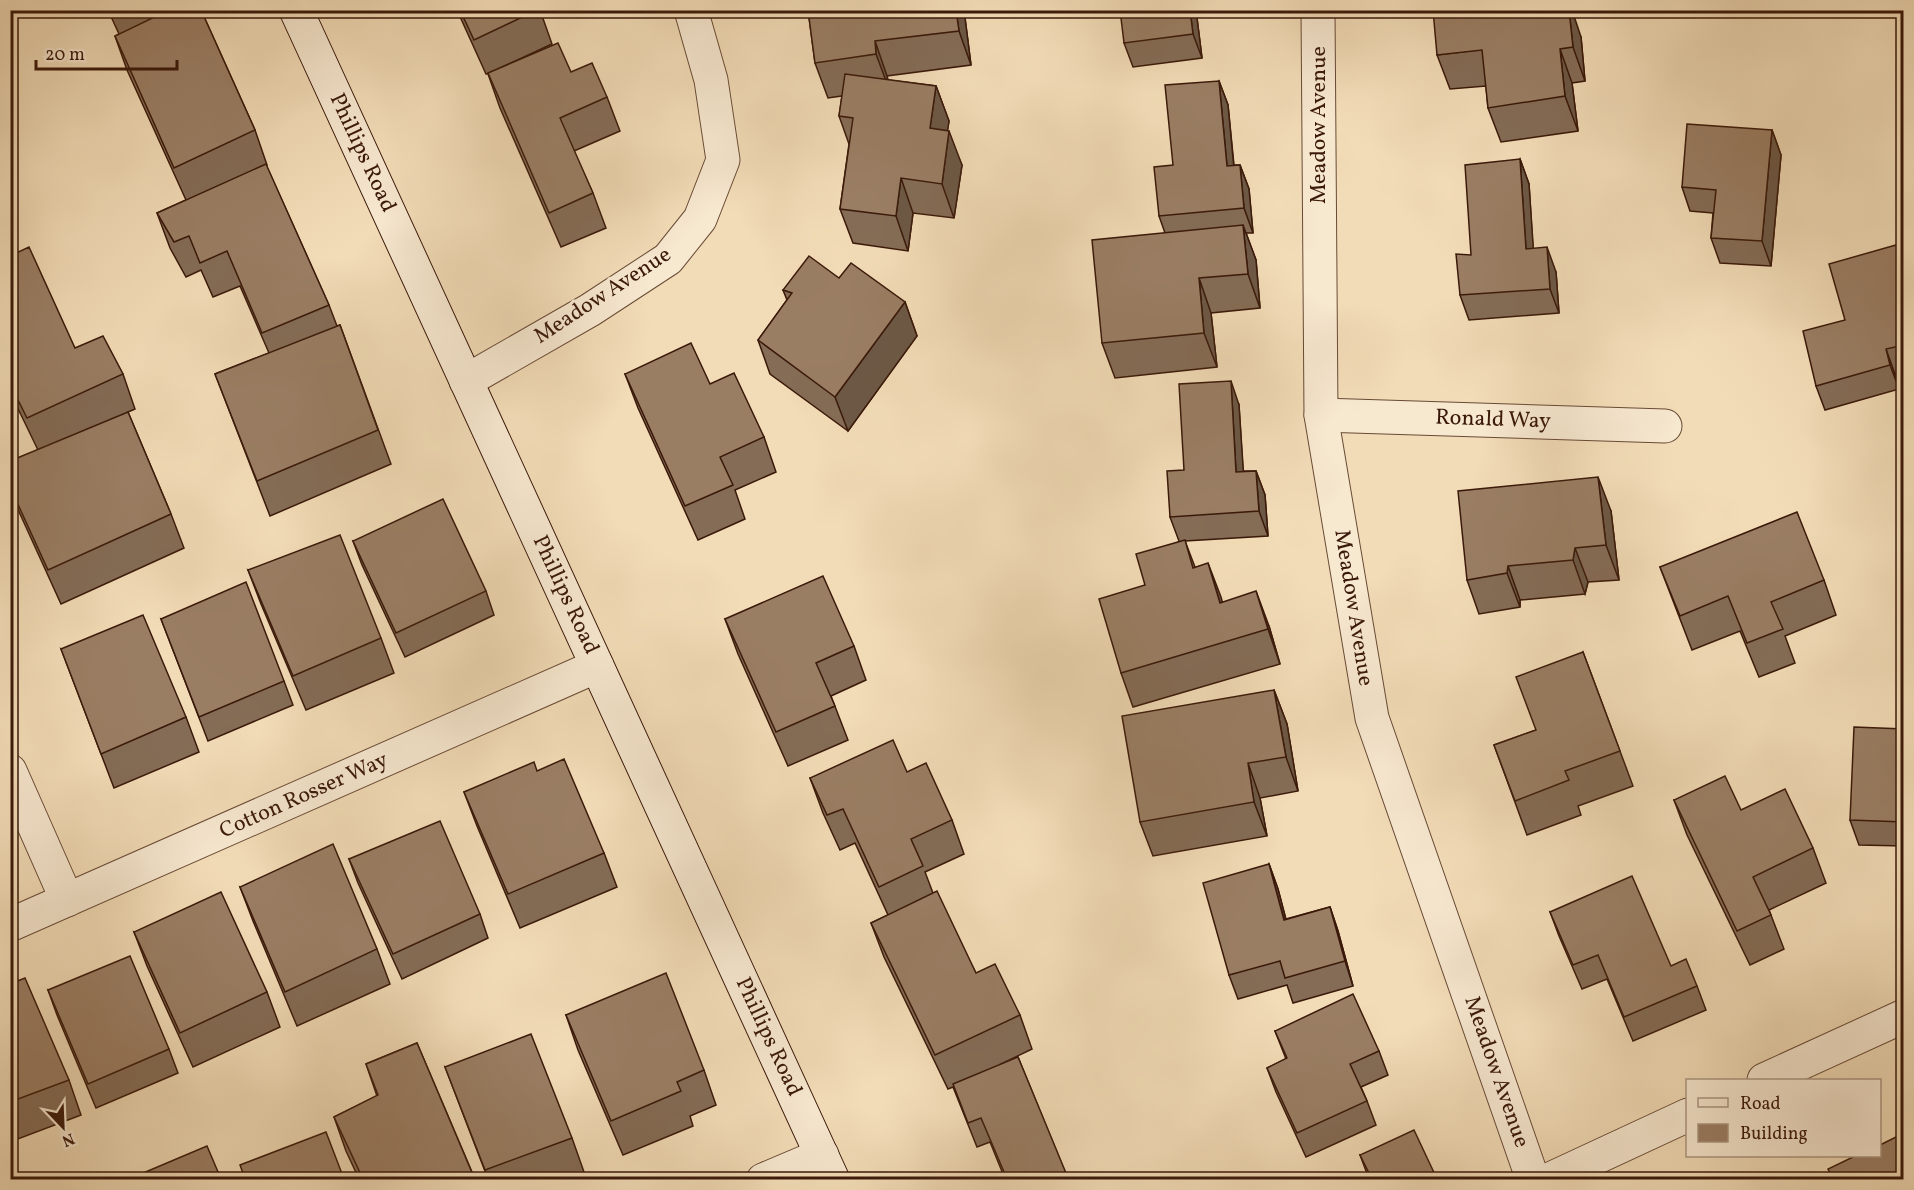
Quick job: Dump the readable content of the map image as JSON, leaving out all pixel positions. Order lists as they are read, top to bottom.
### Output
{
  "streets": {
    "street": [
      "Meadow Avenue",
      "Phillips Road",
      "Ronald Way",
      "Cotton Rosser Way"
    ]
  },
  "crossings": [
    ["Meadow Avenue", "Phillips Road"],
    ["Meadow Avenue", "Ronald Way"],
    ["Phillips Road", "Cotton Rosser Way"]
  ],
  "legend": ["Road", "Building"],
  "scale_bar": "20 m",
  "north": "bottom right"
}
